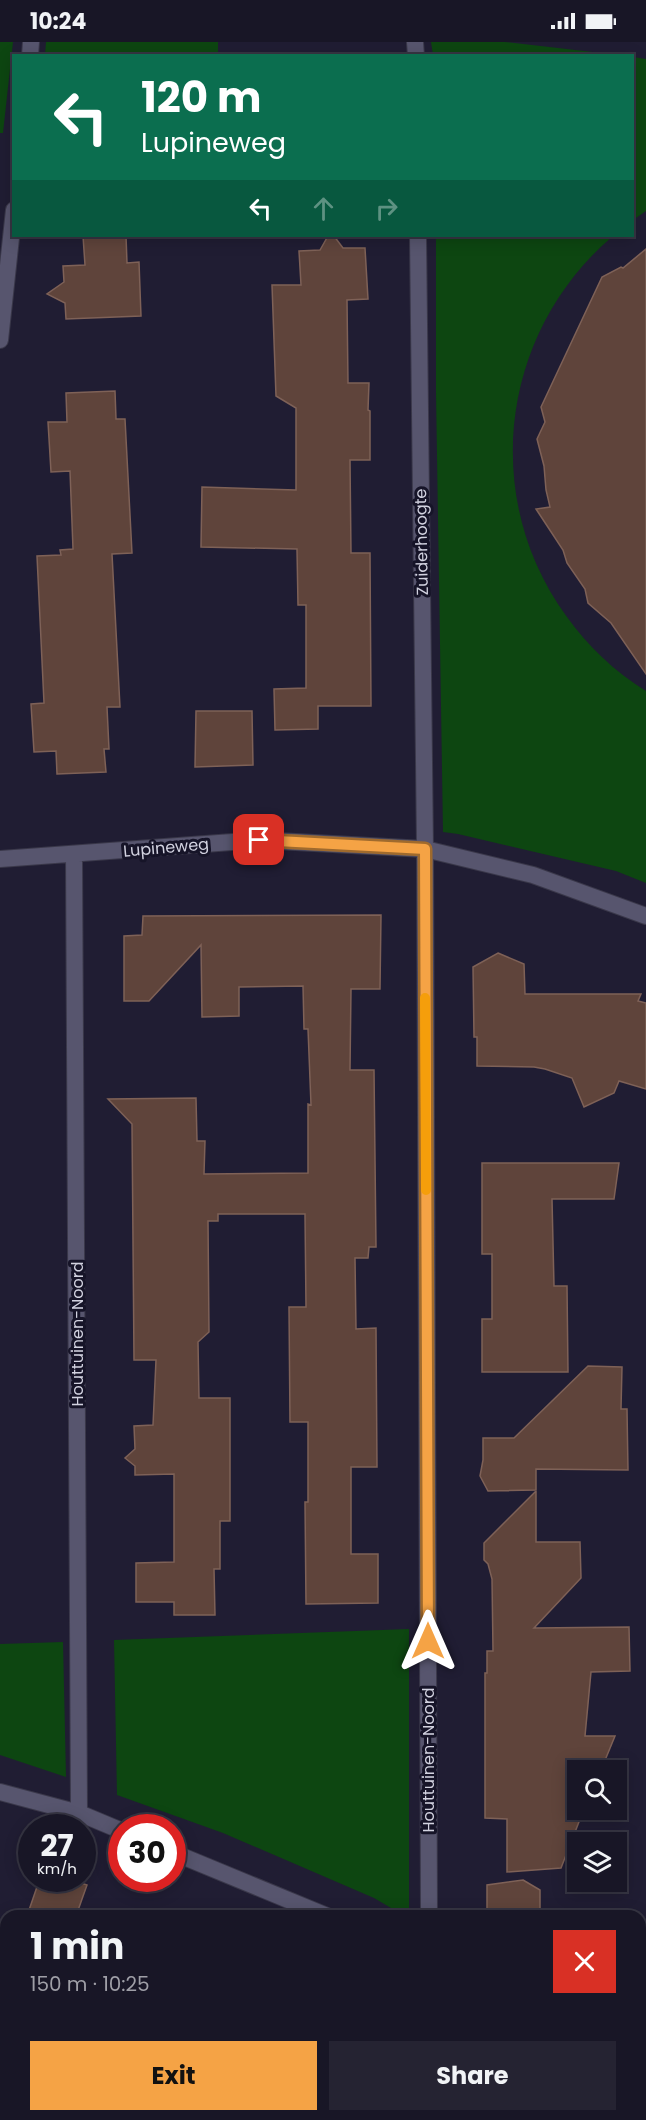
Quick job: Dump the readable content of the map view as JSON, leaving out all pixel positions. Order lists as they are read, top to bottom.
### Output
{
  "streets": {
    "street": ["Zuiderhoogte", "Lupineweg", "Houttuinen-Noord"]
  },
  "crossings": [
    ["Zuiderhoogte", "Lupineweg"],
    ["Zuiderhoogte", "Houttuinen-Noord"],
    ["Lupineweg", "Houttuinen-Noord"]
  ],
  "page": {
    "status": "10:24",
    "turn": ["120 m", "Lupineweg"],
    "speed": "27 km/h",
    "limit": "30",
    "heading": ["1 min", "150 m · 10:25"],
    "buttons": ["Exit", "Share"]
  }
}
